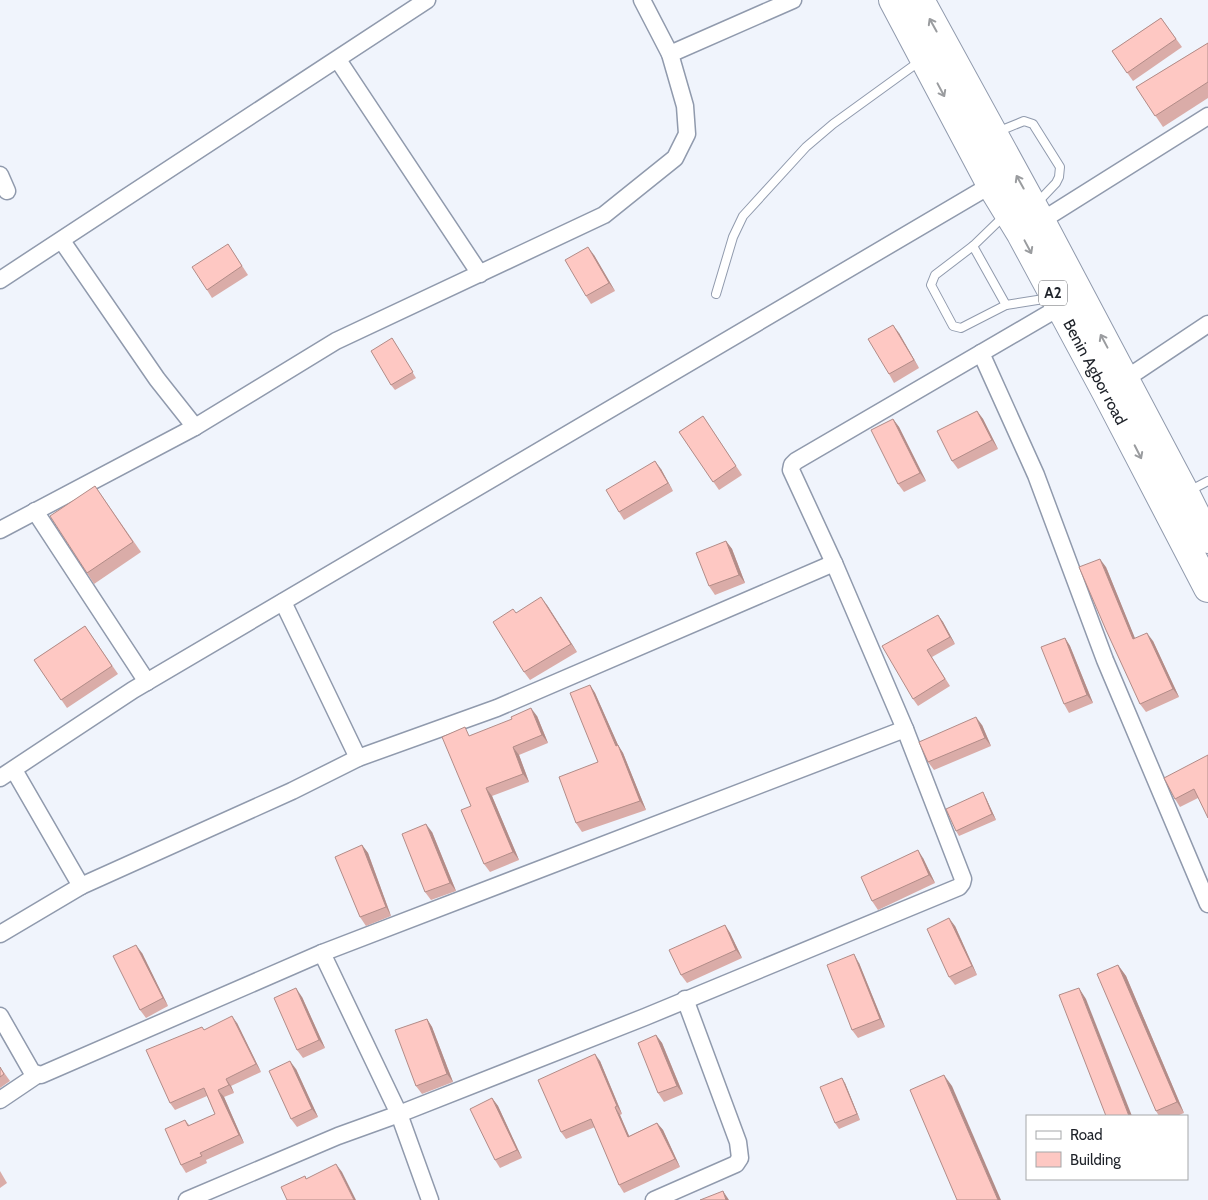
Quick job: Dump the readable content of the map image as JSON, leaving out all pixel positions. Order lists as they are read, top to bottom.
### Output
{
  "streets": {
    "highway": ["A2", "Benin Agbor road"]
  },
  "legend": ["Road", "Building"]
}
